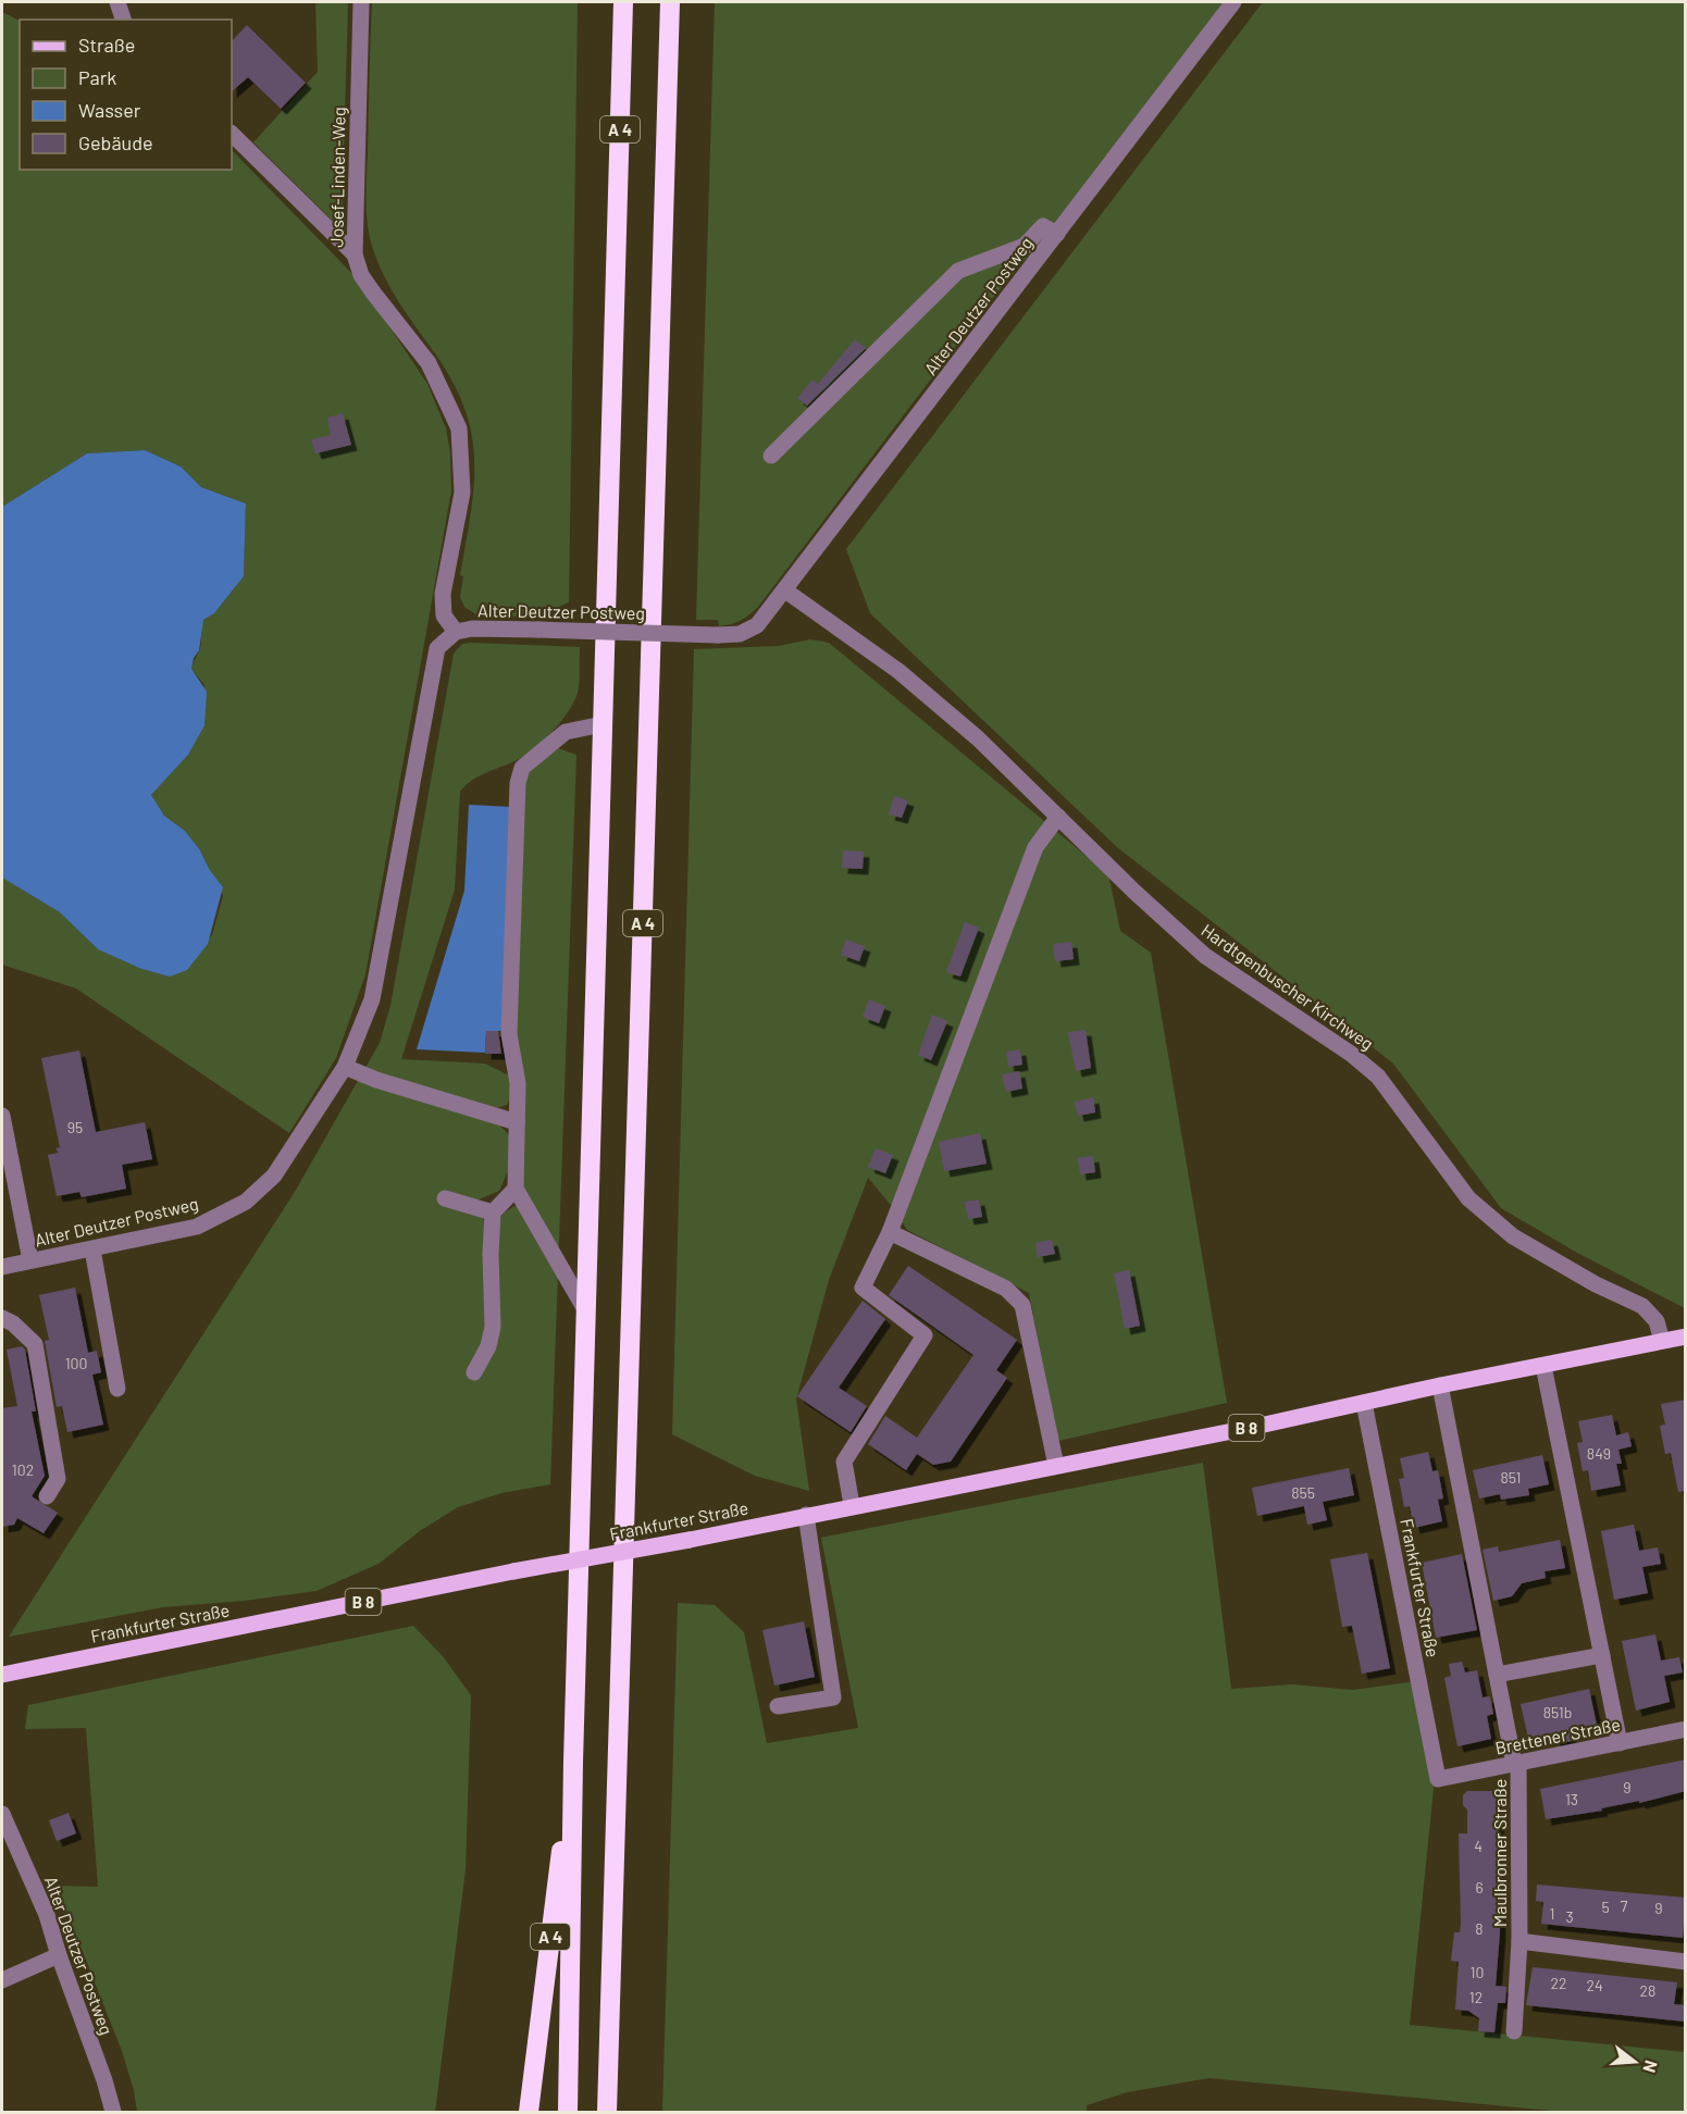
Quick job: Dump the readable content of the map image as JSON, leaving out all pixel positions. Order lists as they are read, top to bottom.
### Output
{
  "streets": {
    "highway": ["A 4"],
    "main road": ["B 8", "Frankfurter Straße"],
    "street": [
      "Josef-Linden-Weg",
      "Alter Deutzer Postweg",
      "Hardtgenbuscher Kirchweg",
      "Brettener Straße",
      "Maulbronner Straße"
    ]
  },
  "crossings": [
    ["Josef-Linden-Weg", "Alter Deutzer Postweg"],
    ["Alter Deutzer Postweg", "Hardtgenbuscher Kirchweg"],
    ["Hardtgenbuscher Kirchweg", "Frankfurter Straße"],
    ["Frankfurter Straße", "Brettener Straße"],
    ["Brettener Straße", "Maulbronner Straße"]
  ],
  "house_numbers": [
    "95",
    "100",
    "849",
    "102",
    "851",
    "855",
    "851b",
    "9",
    "13",
    "4",
    "6",
    "7",
    "5",
    "9",
    "1",
    "3",
    "8",
    "10",
    "22",
    "24",
    "28",
    "12"
  ],
  "legend": [
    "Straße",
    "Park",
    "Wasser",
    "Gebäude"
  ],
  "north": "right"
}
